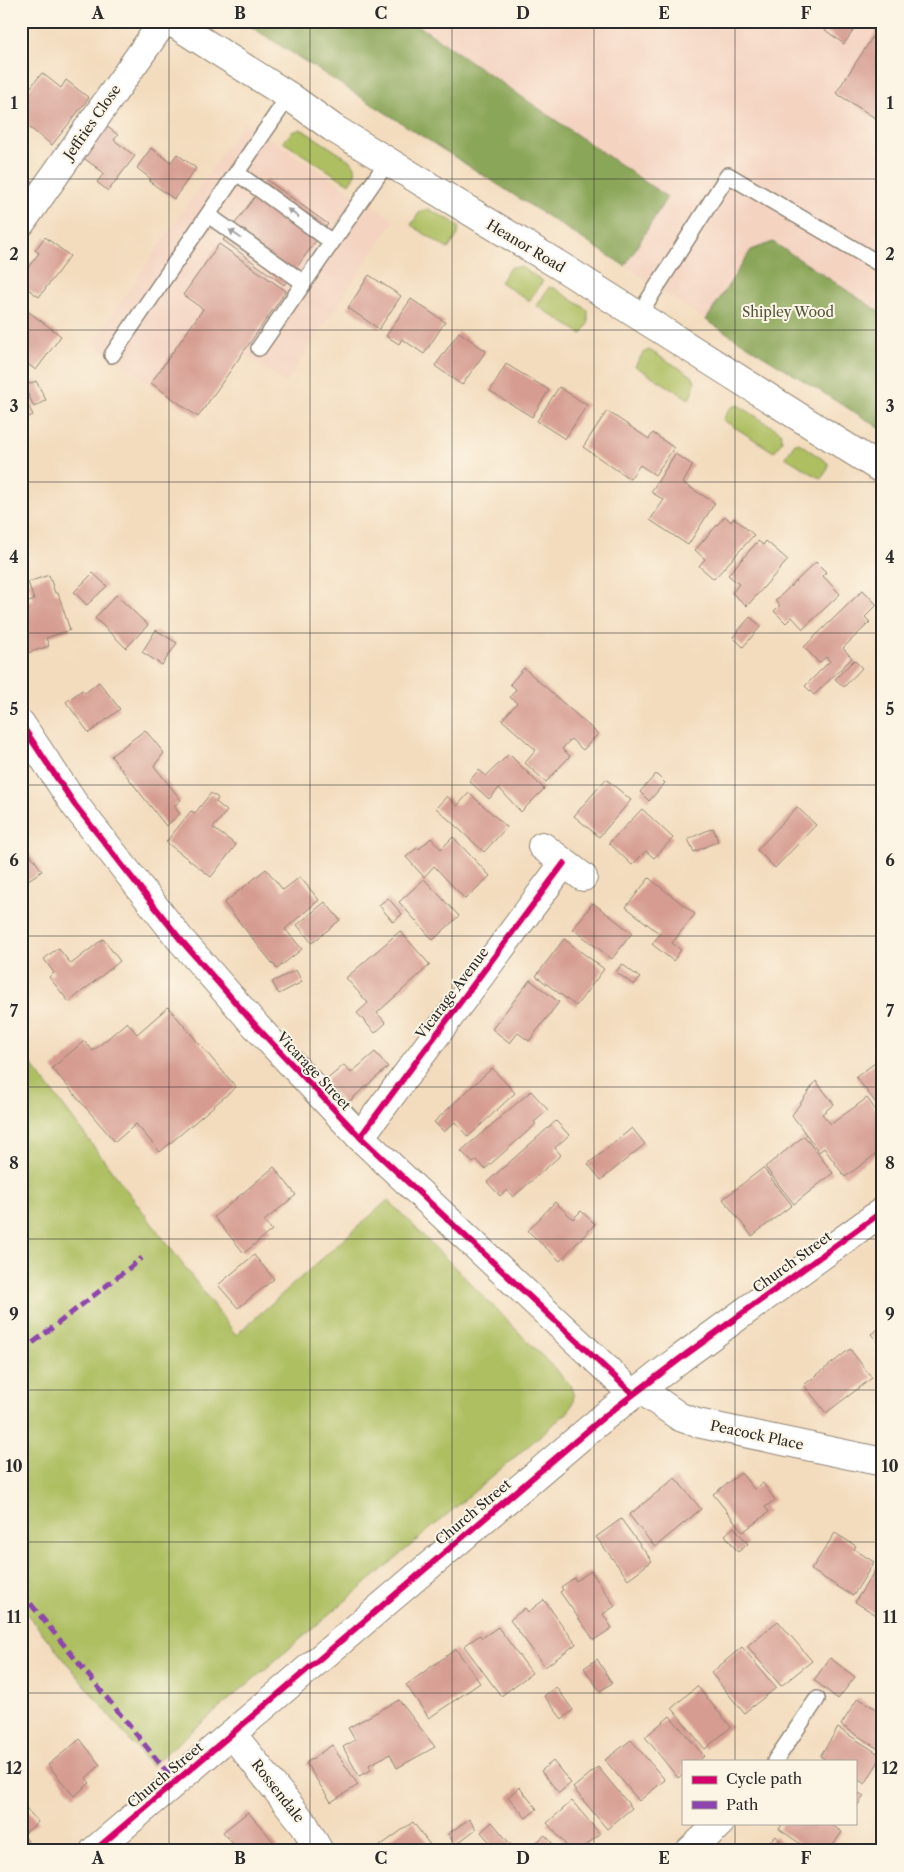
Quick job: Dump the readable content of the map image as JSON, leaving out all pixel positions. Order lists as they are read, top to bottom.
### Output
{
  "streets": {
    "street": [
      "Jeffries Close",
      "Heanor Road",
      "Vicarage Avenue",
      "Vicarage Street",
      "Church Street",
      "Peacock Place",
      "Rossendale"
    ]
  },
  "crossings": [
    ["Vicarage Avenue", "Vicarage Street"],
    ["Vicarage Street", "Church Street"],
    ["Vicarage Street", "Peacock Place"],
    ["Church Street", "Peacock Place"],
    ["Church Street", "Rossendale"]
  ],
  "parks": ["Shipley Wood"],
  "legend": ["Cycle path", "Path"],
  "grid": {
    "columns": [
      "A",
      "B",
      "C",
      "D",
      "E",
      "F"
    ],
    "rows": [
      "1",
      "2",
      "3",
      "4",
      "5",
      "6",
      "7",
      "8",
      "9",
      "10",
      "11",
      "12"
    ]
  }
}
